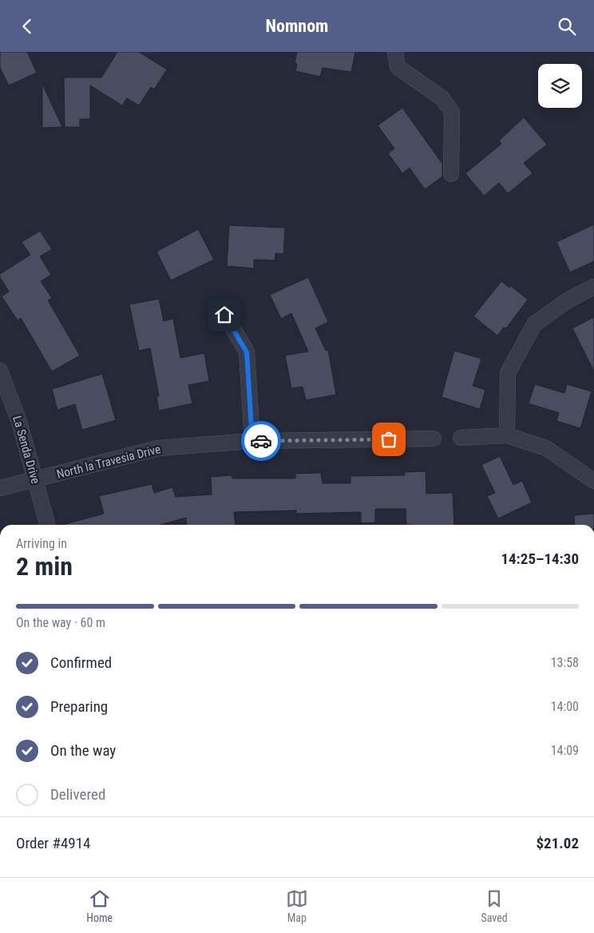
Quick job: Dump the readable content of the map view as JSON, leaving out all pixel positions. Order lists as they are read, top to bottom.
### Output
{
  "streets": {
    "street": ["La Senda Drive", "North la Travesia Drive"]
  },
  "crossings": [
    ["La Senda Drive", "North la Travesia Drive"]
  ],
  "page": {
    "header": "Nomnom",
    "heading": ["2 min", "Arriving in", "14:25–14:30"],
    "panel": ["Order #4914", "$21.02"],
    "bar": "On the way · 60 m",
    "list": [
      ["Confirmed", "13:58"],
      ["Preparing", "14:00"],
      ["On the way", "14:09"],
      "Delivered"
    ],
    "tabs": ["Home", "Map", "Saved"]
  }
}
